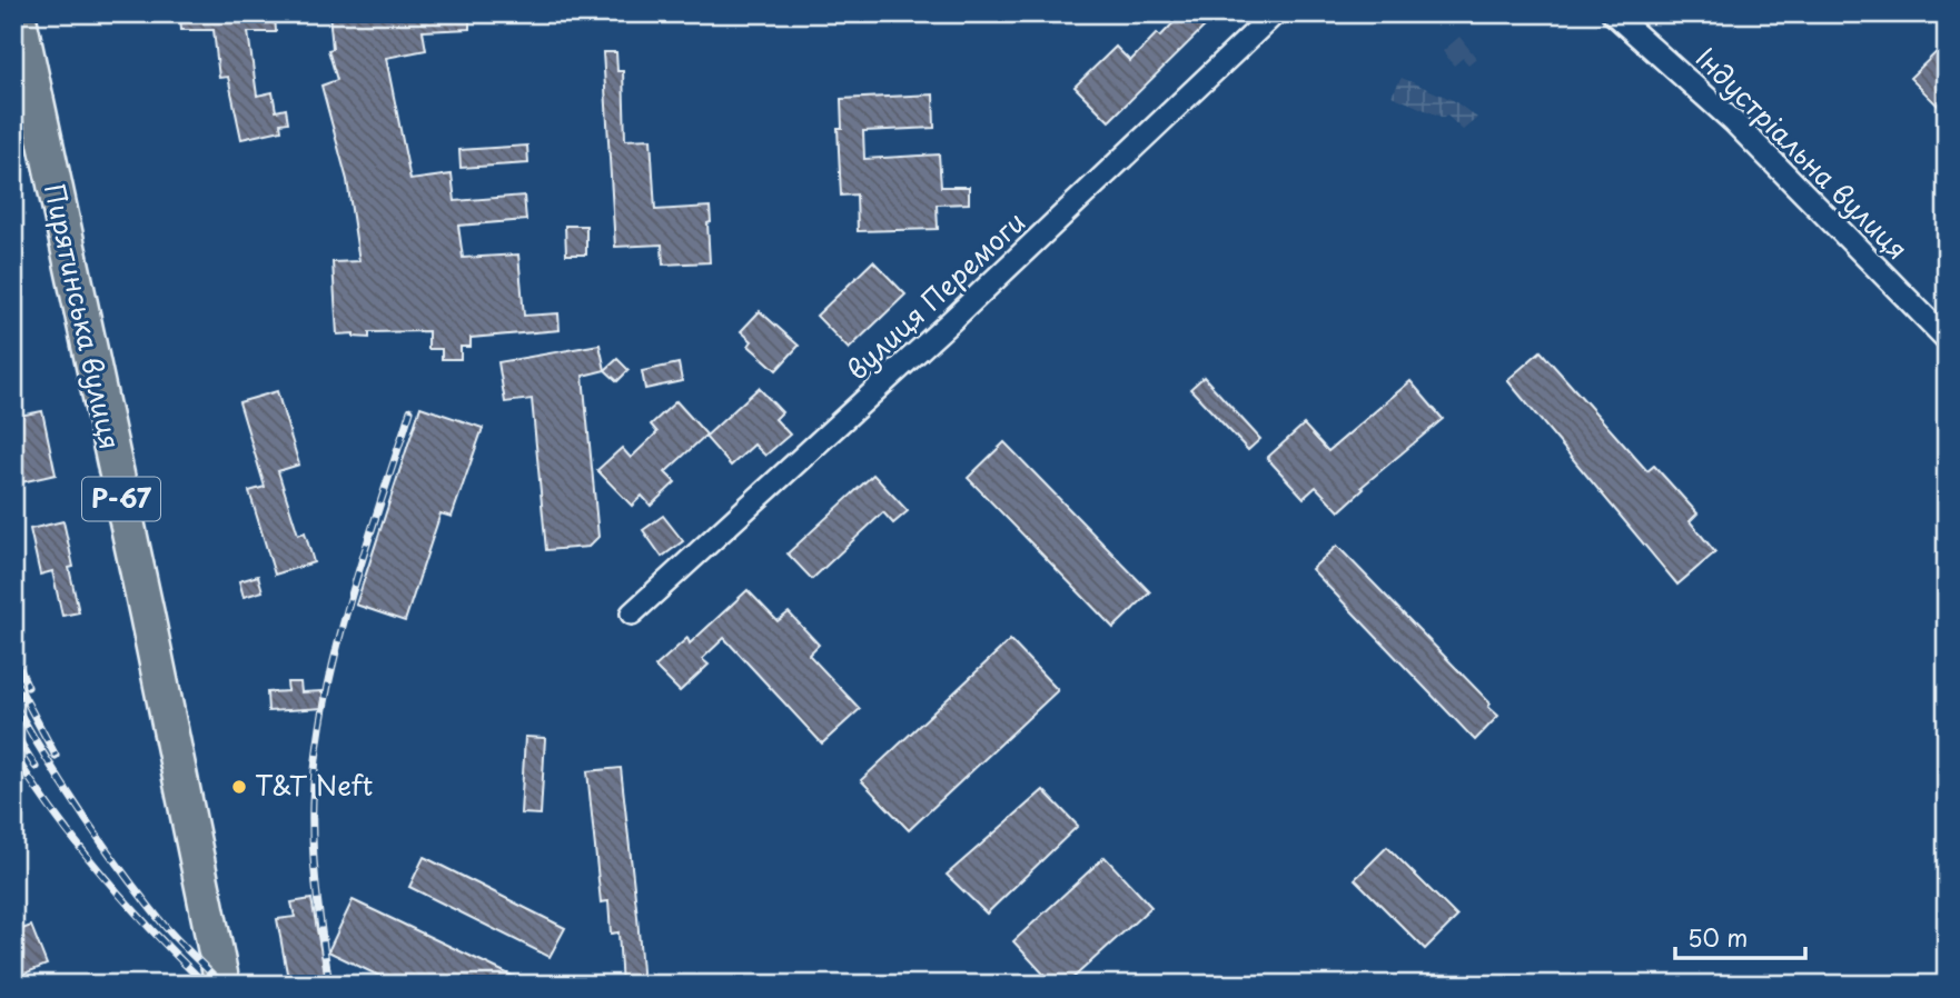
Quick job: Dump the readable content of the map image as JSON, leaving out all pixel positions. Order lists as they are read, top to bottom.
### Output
{
  "streets": {
    "main road": ["Пирятинська вулиця", "Р-67"],
    "street": ["Індустріальна вулиця", "вулиця Перемоги"]
  },
  "places": ["T&T Neft"],
  "scale_bar": "50 m"
}
